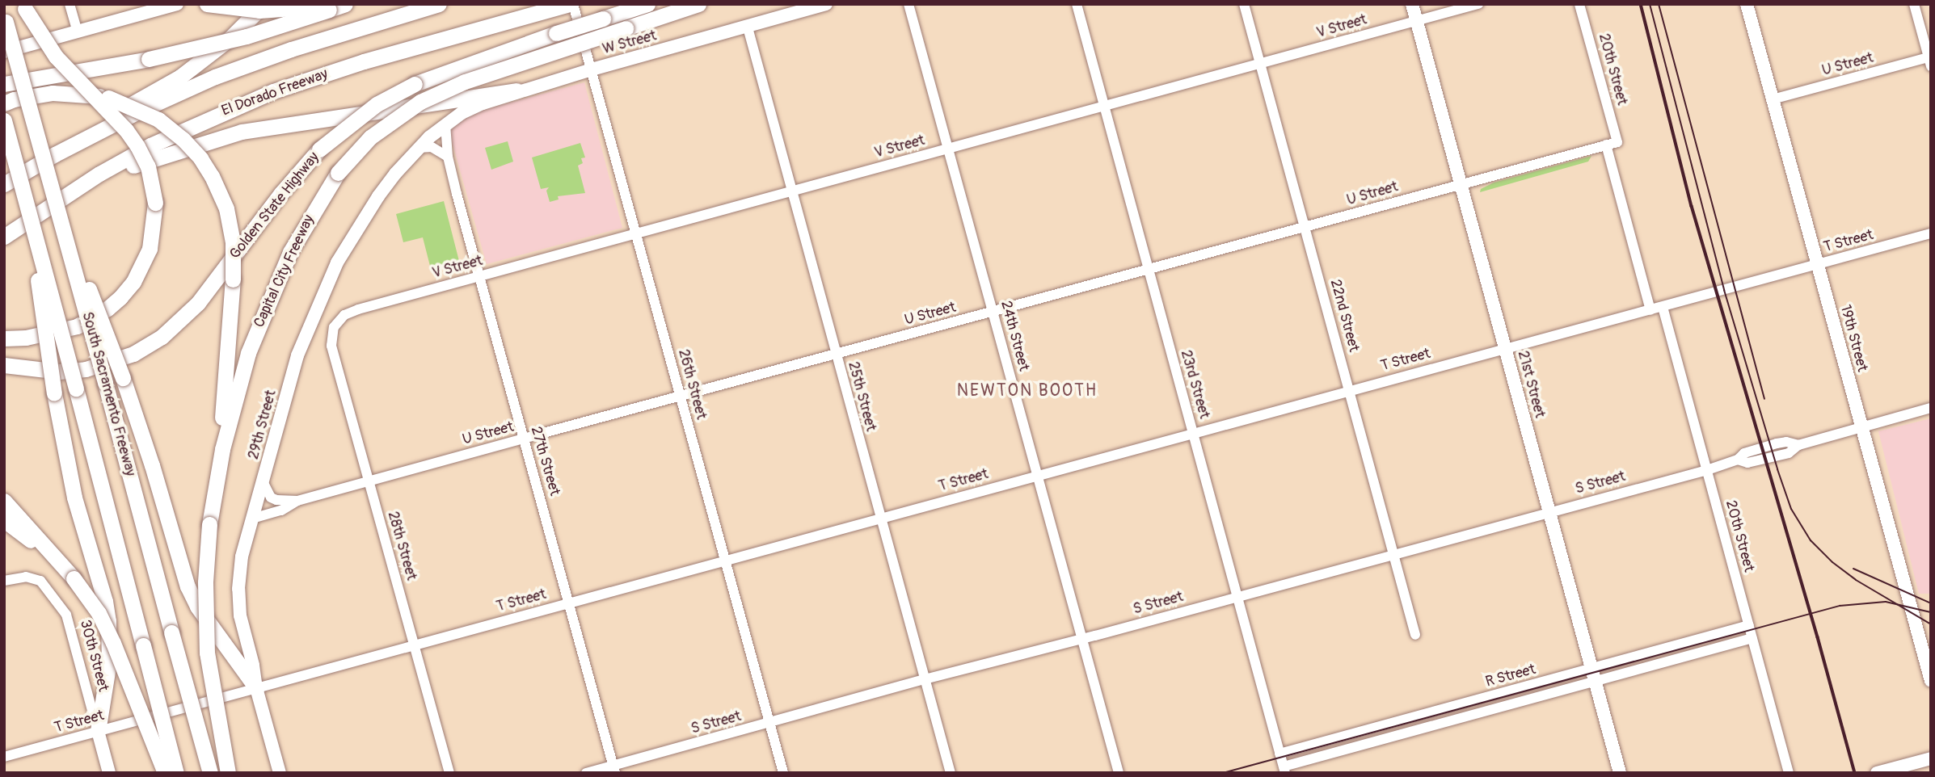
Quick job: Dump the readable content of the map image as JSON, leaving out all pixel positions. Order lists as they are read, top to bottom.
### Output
{
  "streets": {
    "highway": [
      "El Dorado Freeway",
      "Golden State Highway",
      "Capital City Freeway",
      "South Sacramento Freeway"
    ],
    "main road": [
      "W Street",
      "19th Street",
      "21st Street",
      "29th Street",
      "30th Street"
    ],
    "street": [
      "V Street",
      "U Street",
      "20th Street",
      "T Street",
      "22nd Street",
      "24th Street",
      "26th Street",
      "23rd Street",
      "25th Street",
      "27th Street",
      "S Street",
      "28th Street",
      "R Street"
    ]
  },
  "crossings": [
    ["V Street", "22nd Street"],
    ["V Street", "24th Street"],
    ["V Street", "26th Street"],
    ["V Street", "23rd Street"],
    ["V Street", "21st Street"],
    ["V Street", "25th Street"],
    ["V Street", "27th Street"],
    ["V Street", "28th Street"],
    ["W Street", "26th Street"],
    ["W Street", "25th Street"],
    ["W Street", "29th Street"],
    ["W Street", "27th Street"],
    ["U Street", "20th Street"],
    ["U Street", "22nd Street"],
    ["U Street", "24th Street"],
    ["U Street", "19th Street"],
    ["U Street", "26th Street"],
    ["U Street", "23rd Street"],
    ["U Street", "21st Street"],
    ["U Street", "25th Street"],
    ["U Street", "29th Street"],
    ["U Street", "27th Street"],
    ["U Street", "28th Street"],
    ["20th Street", "T Street"],
    ["20th Street", "S Street"],
    ["20th Street", "R Street"],
    ["T Street", "22nd Street"],
    ["T Street", "24th Street"],
    ["T Street", "19th Street"],
    ["T Street", "26th Street"],
    ["T Street", "23rd Street"],
    ["T Street", "21st Street"],
    ["T Street", "25th Street"],
    ["T Street", "29th Street"],
    ["T Street", "27th Street"],
    ["T Street", "28th Street"],
    ["T Street", "30th Street"],
    ["22nd Street", "S Street"],
    ["24th Street", "S Street"],
    ["19th Street", "S Street"],
    ["26th Street", "S Street"],
    ["23rd Street", "S Street"],
    ["23rd Street", "R Street"],
    ["21st Street", "S Street"],
    ["21st Street", "R Street"],
    ["25th Street", "S Street"],
    ["29th Street", "27th Street"],
    ["27th Street", "S Street"]
  ],
  "districts": ["NEWTON BOOTH"]
}
